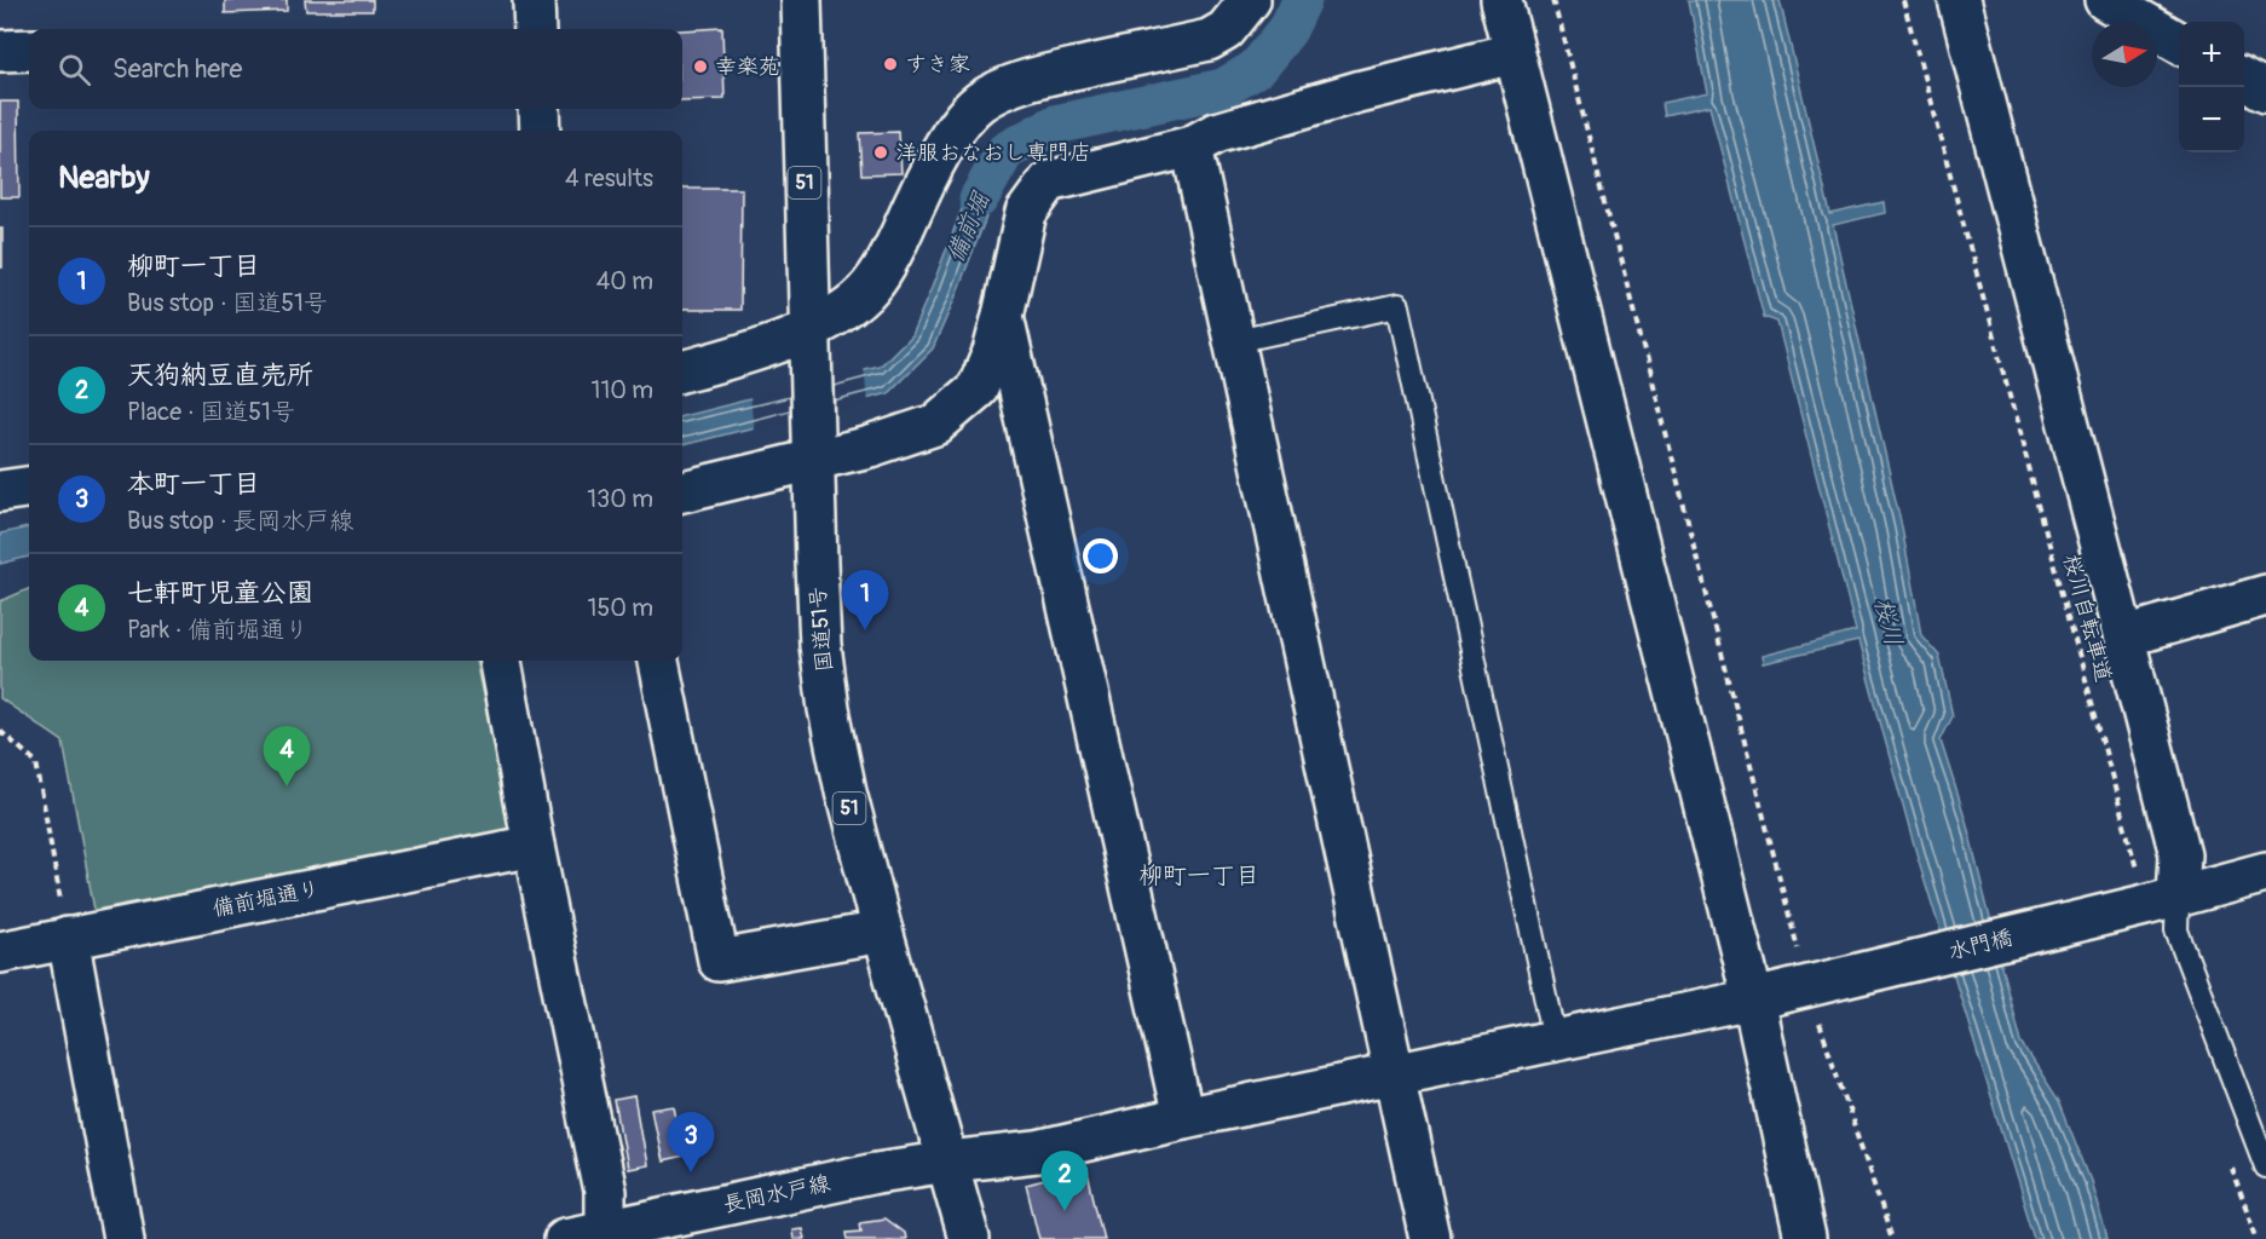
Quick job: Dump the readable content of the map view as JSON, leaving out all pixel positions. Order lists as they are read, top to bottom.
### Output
{
  "streets": {
    "main road": [
      "51",
      "国道51号",
      "備前堀通り",
      "水門橋",
      "長岡水戸線"
    ],
    "path": ["桜川自転車道"]
  },
  "crossings": [
    ["桜川自転車道", "水門橋"],
    ["国道51号", "長岡水戸線"],
    ["水門橋", "長岡水戸線"]
  ],
  "districts": ["柳町一丁目"],
  "water": ["備前堀", "桜川"],
  "places": ["すき家", "幸楽苑", "洋服おなおし専門店"],
  "north": "right",
  "page": {
    "map_buttons": ["+", "−"],
    "search": "Search here",
    "heading": ["Nearby", "4 results"],
    "list": [
      {
        "mark": "1",
        "name": "柳町一丁目",
        "note": "Bus stop · 国道51号",
        "value": "40 m"
      },
      {
        "mark": "2",
        "name": "天狗納豆直売所",
        "note": "Place · 国道51号",
        "value": "110 m"
      },
      {
        "mark": "3",
        "name": "本町一丁目",
        "note": "Bus stop · 長岡水戸線",
        "value": "130 m"
      },
      {
        "mark": "4",
        "name": "七軒町児童公園",
        "note": "Park · 備前堀通り",
        "value": "150 m"
      }
    ],
    "pins": [
      "1",
      "4",
      "3",
      "2"
    ]
  }
}
